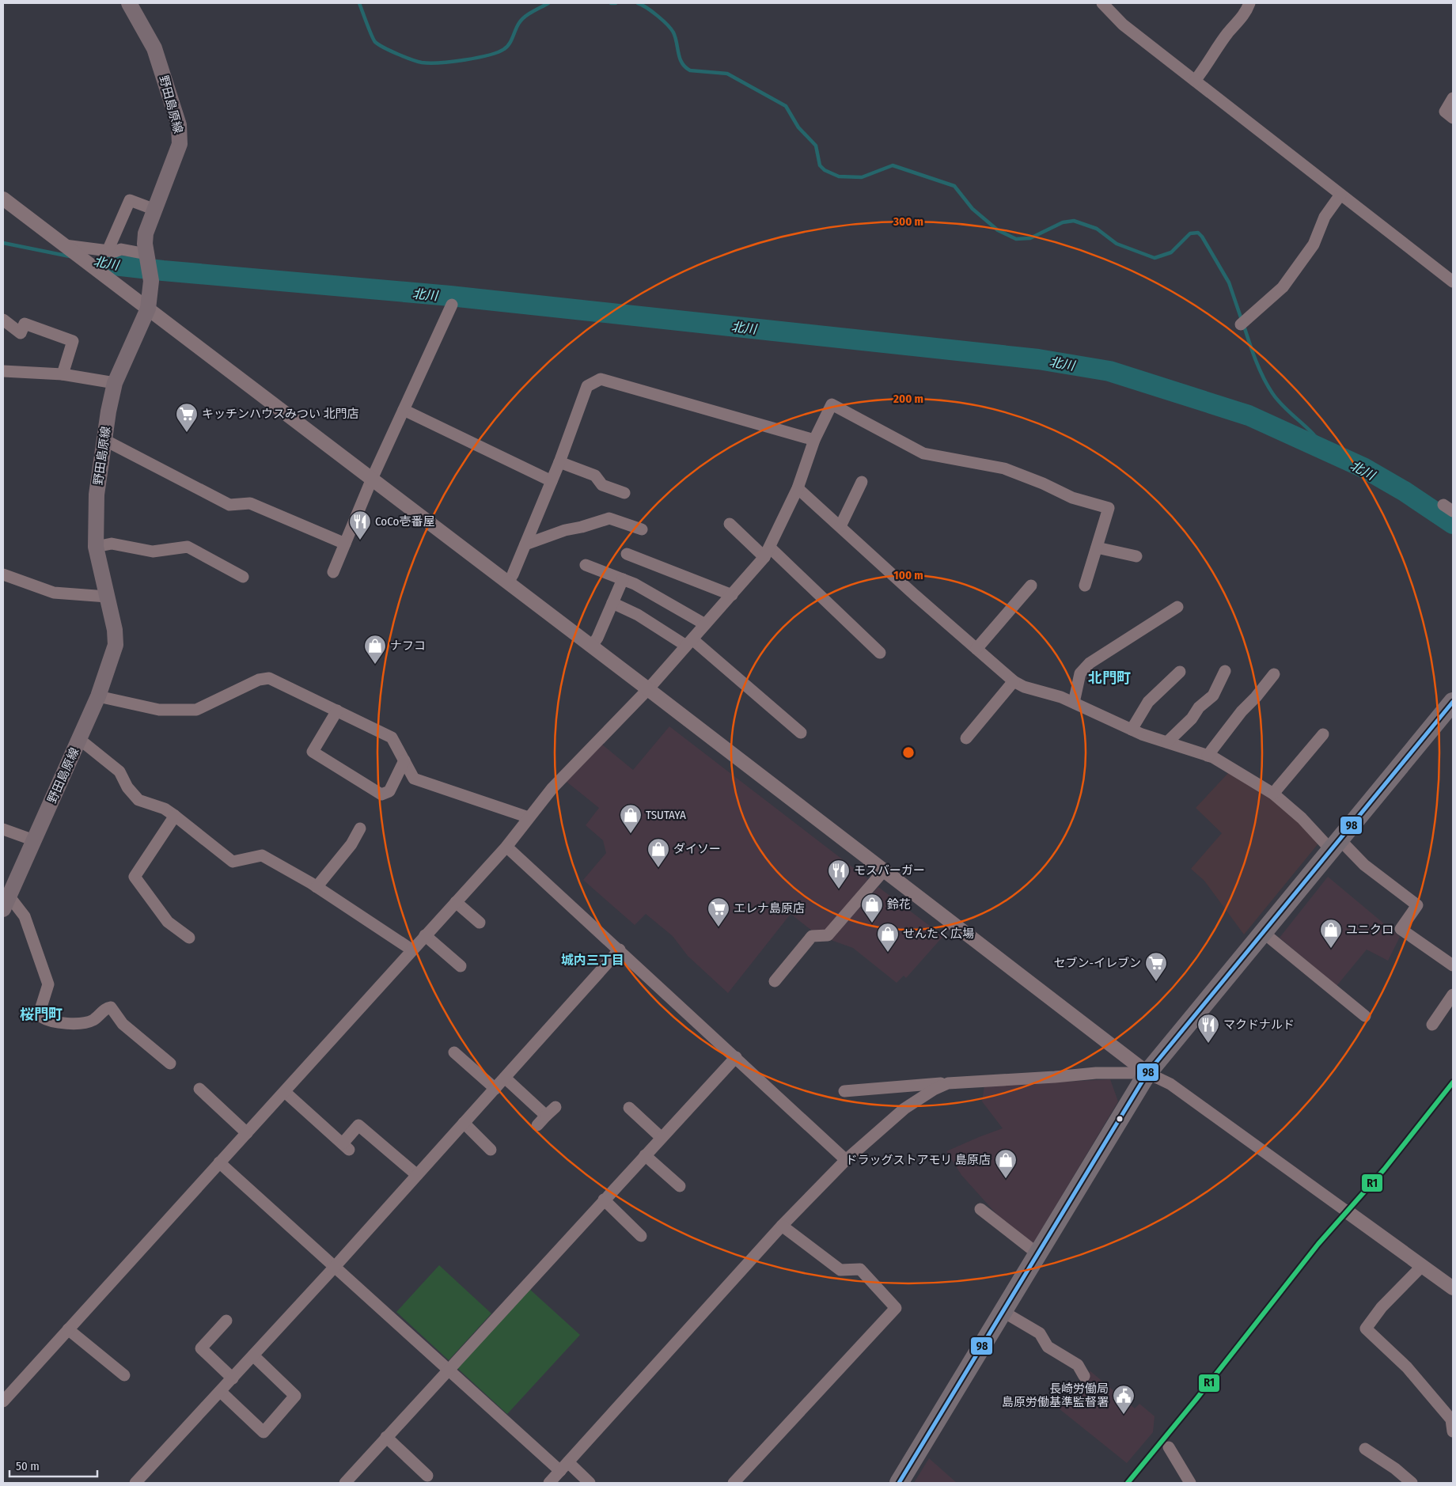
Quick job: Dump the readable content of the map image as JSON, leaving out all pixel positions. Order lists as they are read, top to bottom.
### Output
{
  "streets": {
    "main road": ["野田島原線"]
  },
  "districts": ["北門町", "城内三丁目", "桜門町"],
  "water": ["北川"],
  "places": {
    "supermarket": ["キッチンハウスみつい 北門店", "エレナ島原店", "セブン-イレブン"],
    "restaurant": ["CoCo壱番屋", "モスバーガー", "マクドナルド"],
    "shop": [
      "ナフコ",
      "TSUTAYA",
      "ダイソー",
      "鈴花",
      "ユニクロ",
      "せんたく広場",
      "ドラッグストアモリ 島原店"
    ],
    "public building": ["長崎労働局 島原労働基準監督署"]
  },
  "lines": ["transit line 98", "transit line R1"],
  "scale_bar": "50 m",
  "rings": ["300 m", "200 m", "100 m"]
}
